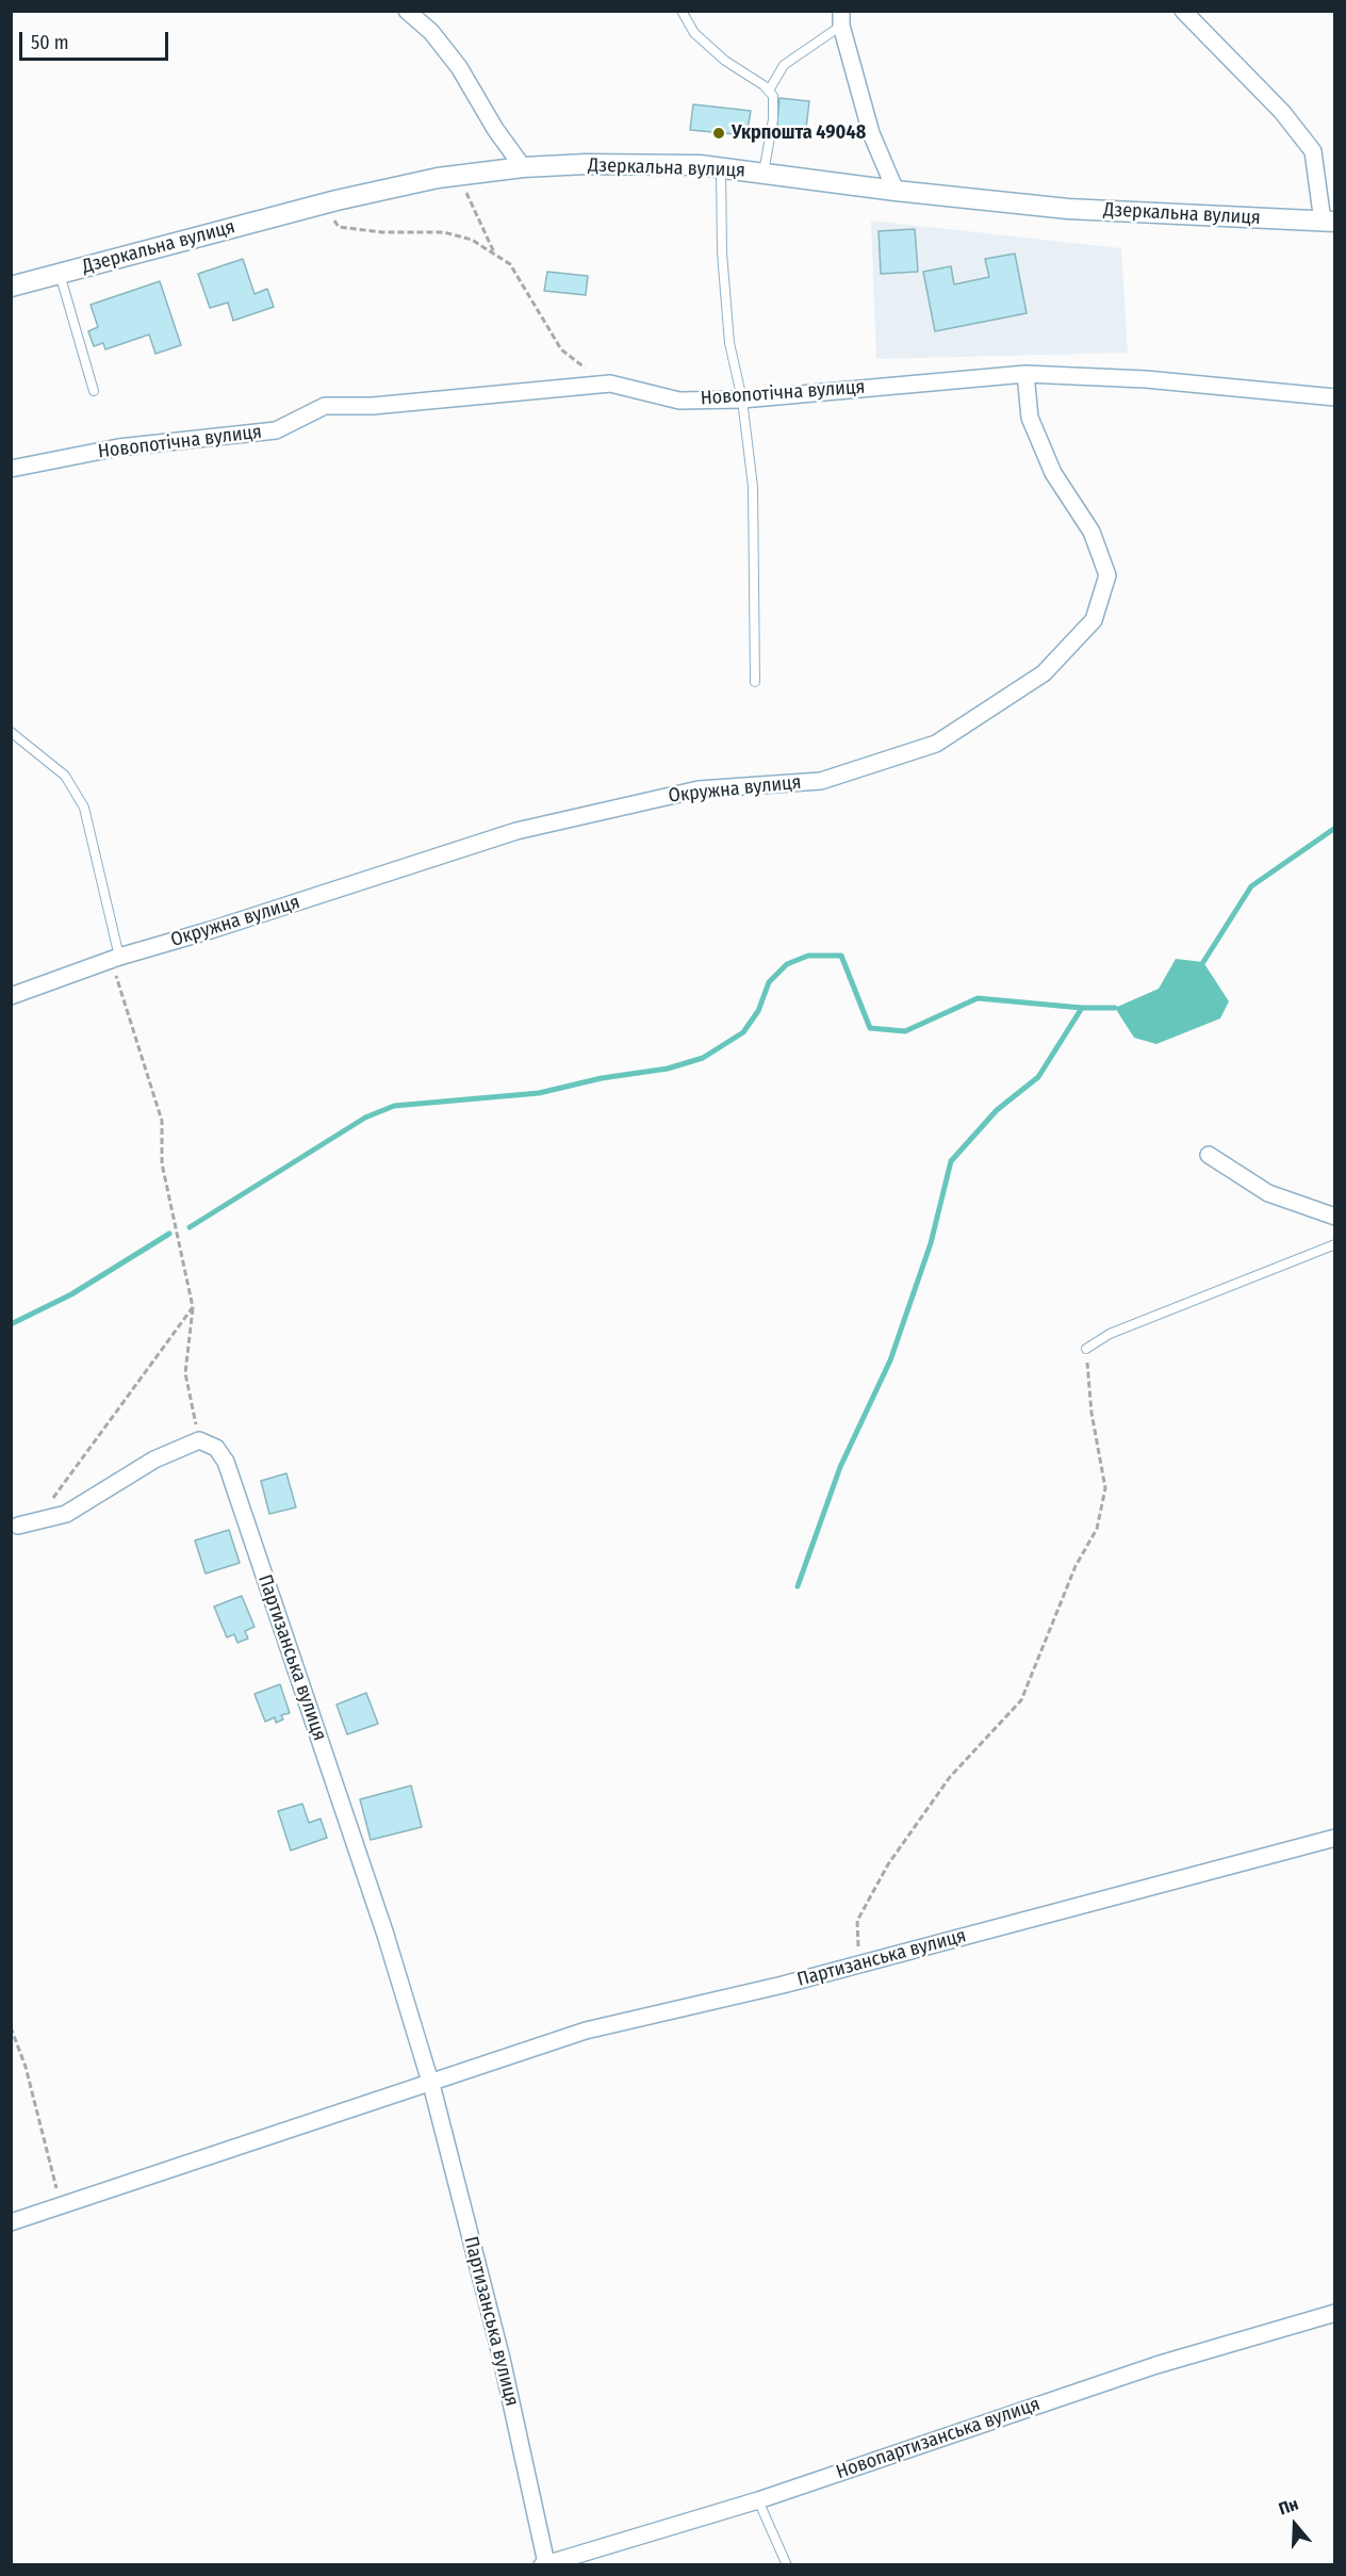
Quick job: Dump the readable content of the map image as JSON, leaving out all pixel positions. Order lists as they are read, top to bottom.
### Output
{
  "streets": {
    "street": [
      "Дзеркальна вулиця",
      "Новопотічна вулиця",
      "Окружна вулиця",
      "Партизанська вулиця",
      "Новопартизанська вулиця"
    ]
  },
  "crossings": [
    ["Новопотічна вулиця", "Окружна вулиця"],
    ["Партизанська вулиця", "Новопартизанська вулиця"]
  ],
  "places": ["Укрпошта 49048"],
  "scale_bar": "50 m",
  "north": "top"
}
